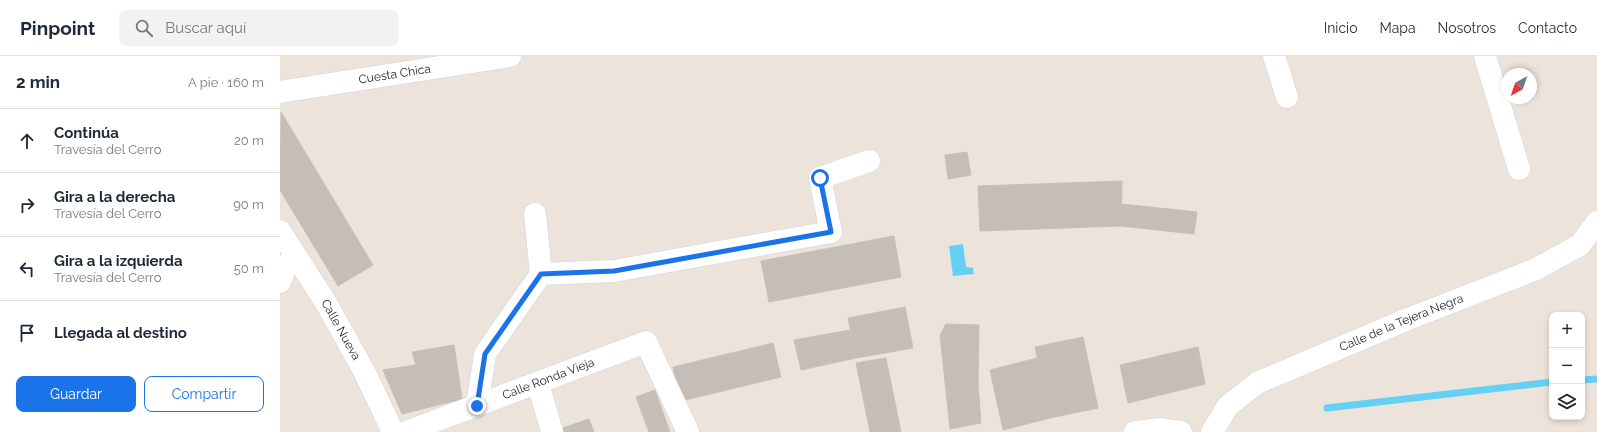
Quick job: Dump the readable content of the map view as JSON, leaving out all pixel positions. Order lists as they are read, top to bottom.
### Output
{
  "streets": {
    "street": [
      "Cuesta Chica",
      "Calle de la Tejera Negra",
      "Calle Nueva",
      "Calle Ronda Vieja"
    ]
  },
  "north": "bottom left",
  "page": {
    "header": "Pinpoint",
    "search": "Buscar aquí",
    "nav": [
      "Inicio",
      "Mapa",
      "Nosotros",
      "Contacto"
    ],
    "heading": ["2 min", "A pie · 160 m"],
    "list": [
      ["Continúa", "Travesía del Cerro", "20 m"],
      ["Gira a la derecha", "Travesía del Cerro", "90 m"],
      ["Gira a la izquierda", "Travesía del Cerro", "50 m"],
      "Llegada al destino"
    ],
    "map_buttons": ["+", "−"],
    "buttons": ["Guardar", "Compartir"]
  }
}
